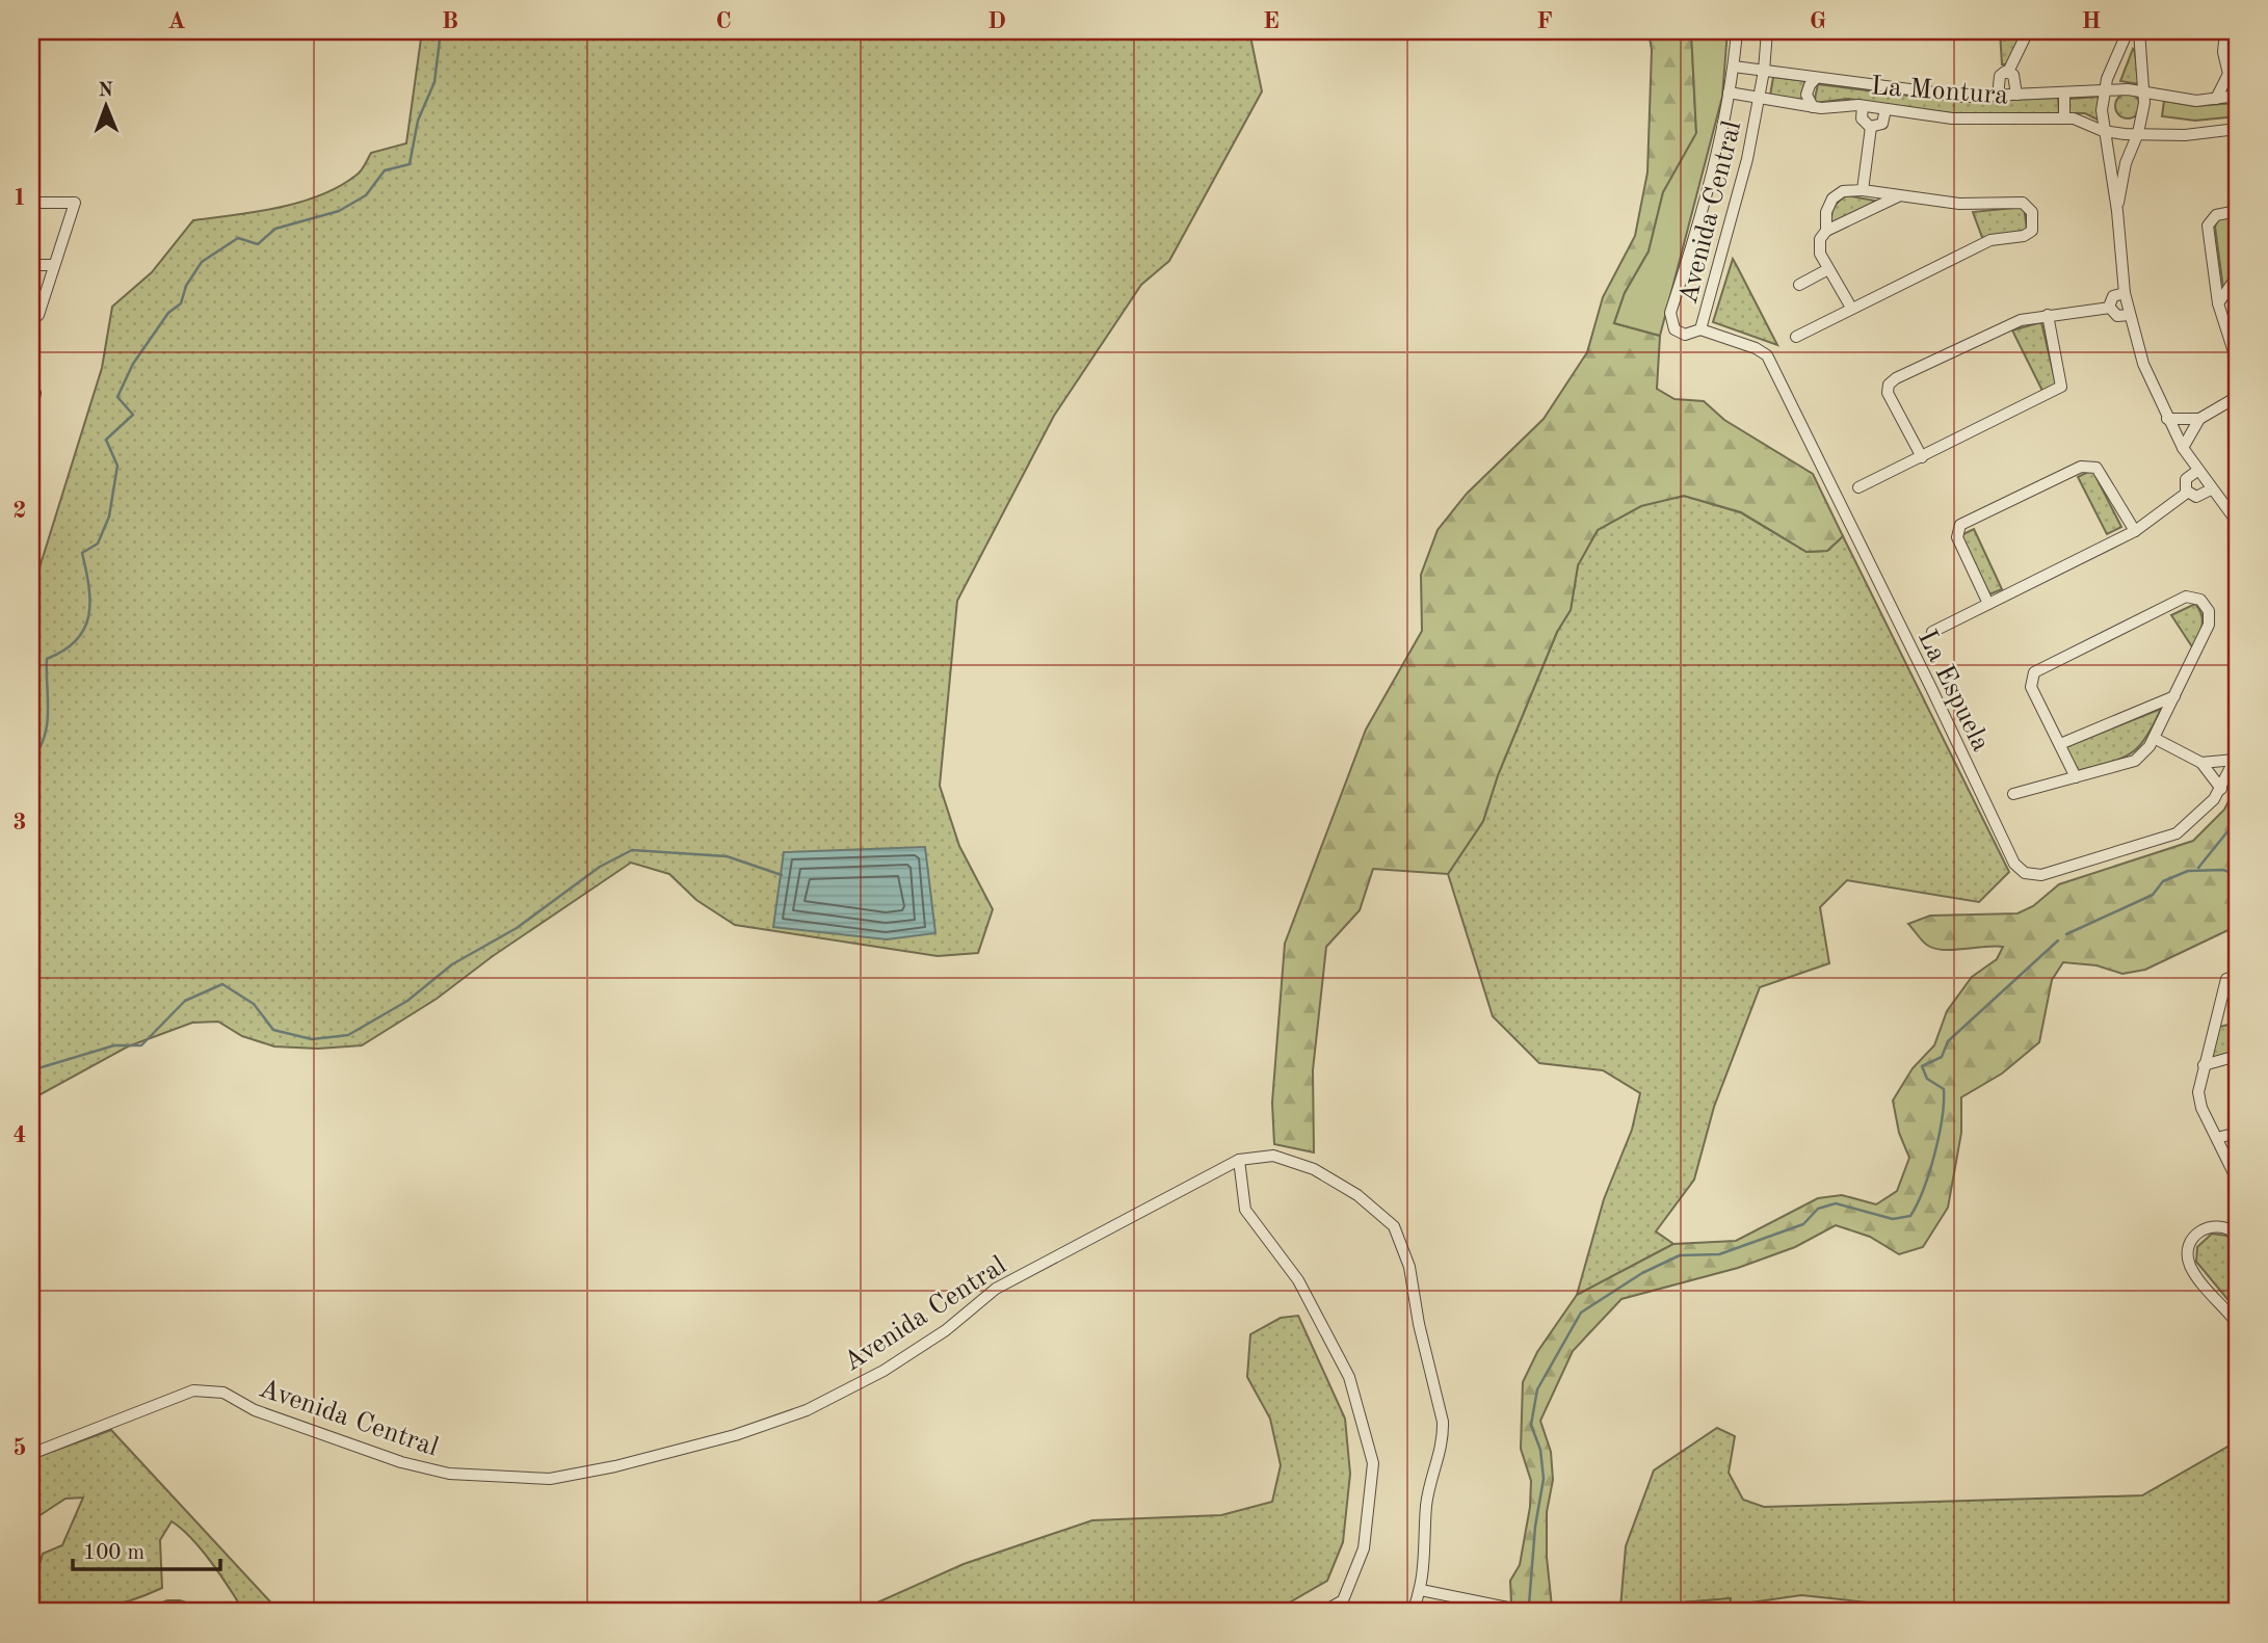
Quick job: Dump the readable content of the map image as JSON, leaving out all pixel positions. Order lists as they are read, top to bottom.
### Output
{
  "streets": {
    "street": ["La Montura", "Avenida Central", "La Espuela"]
  },
  "crossings": [
    ["La Montura", "Avenida Central"],
    ["Avenida Central", "La Espuela"]
  ],
  "scale_bar": "100 m",
  "north": "top",
  "grid": {
    "columns": [
      "A",
      "B",
      "C",
      "D",
      "E",
      "F",
      "G",
      "H"
    ],
    "rows": [
      "1",
      "2",
      "3",
      "4",
      "5"
    ]
  }
}
